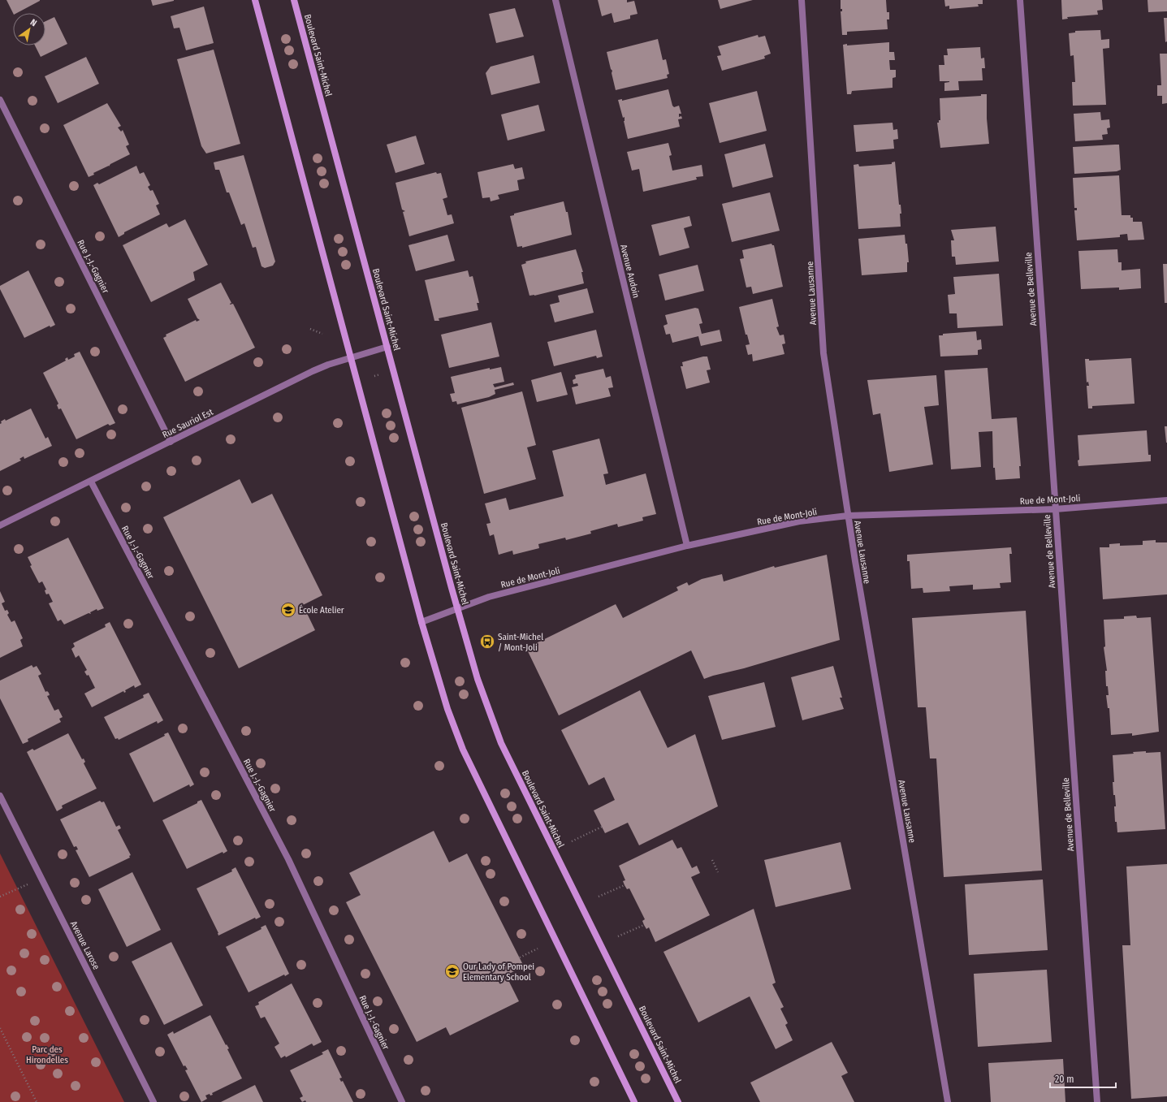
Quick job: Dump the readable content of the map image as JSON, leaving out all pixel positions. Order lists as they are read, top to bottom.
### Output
{
  "streets": {
    "main road": ["Boulevard Saint-Michel"],
    "street": [
      "Rue J.-J.-Gagnier",
      "Avenue Audoin",
      "Avenue de Belleville",
      "Avenue Lausanne",
      "Rue Sauriol Est",
      "Rue de Mont-Joli",
      "Avenue Larose"
    ]
  },
  "crossings": [
    ["Boulevard Saint-Michel", "Rue Sauriol Est"],
    ["Boulevard Saint-Michel", "Rue de Mont-Joli"],
    ["Rue J.-J.-Gagnier", "Rue Sauriol Est"],
    ["Avenue Audoin", "Rue de Mont-Joli"],
    ["Avenue de Belleville", "Rue de Mont-Joli"],
    ["Avenue Lausanne", "Rue de Mont-Joli"]
  ],
  "parks": ["Parc des Hirondelles"],
  "places": {
    "school or university": ["École Atelier", "Our Lady of Pompei Elementary School"],
    "bus stop": ["Saint-Michel / Mont-Joli"]
  },
  "scale_bar": "20 m",
  "north": "top right"
}
